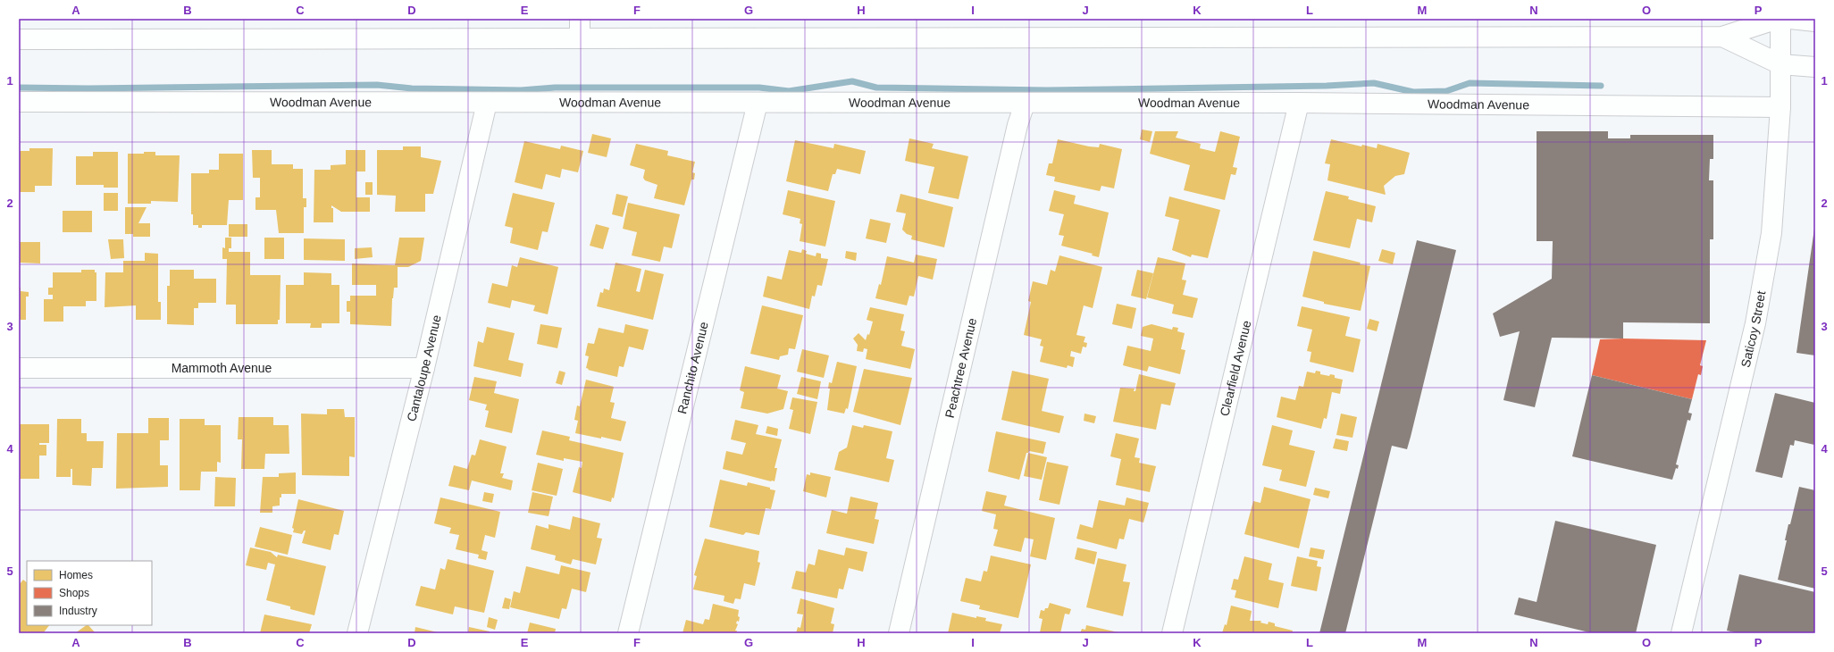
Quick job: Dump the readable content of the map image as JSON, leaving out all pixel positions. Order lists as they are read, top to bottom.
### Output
{
  "streets": {
    "street": [
      "Woodman Avenue",
      "Saticoy Street",
      "Mammoth Avenue",
      "Ranchito Avenue",
      "Peachtree Avenue",
      "Clearfield Avenue",
      "Cantaloupe Avenue"
    ]
  },
  "crossings": [
    ["Woodman Avenue", "Saticoy Street"],
    ["Woodman Avenue", "Ranchito Avenue"],
    ["Woodman Avenue", "Peachtree Avenue"],
    ["Woodman Avenue", "Clearfield Avenue"],
    ["Woodman Avenue", "Cantaloupe Avenue"],
    ["Mammoth Avenue", "Cantaloupe Avenue"]
  ],
  "legend": ["Homes", "Shops", "Industry"],
  "grid": {
    "columns": [
      "A",
      "B",
      "C",
      "D",
      "E",
      "F",
      "G",
      "H",
      "I",
      "J",
      "K",
      "L",
      "M",
      "N",
      "O",
      "P"
    ],
    "rows": [
      "1",
      "2",
      "3",
      "4",
      "5"
    ]
  }
}
